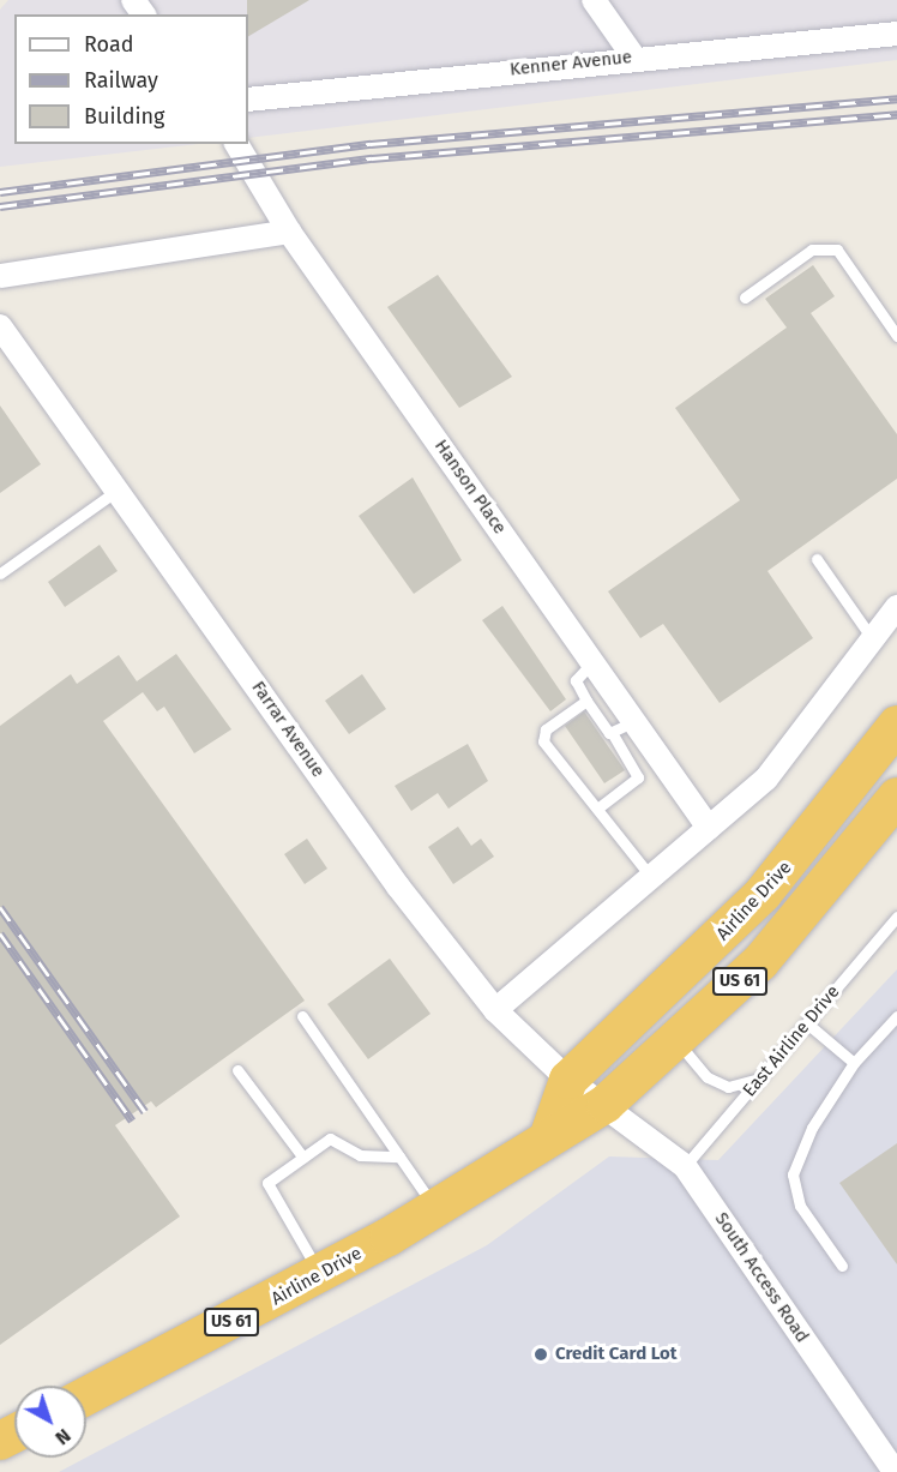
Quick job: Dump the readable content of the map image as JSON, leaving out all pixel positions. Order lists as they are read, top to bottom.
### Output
{
  "streets": {
    "highway": ["Airline Drive", "US 61"],
    "street": [
      "Kenner Avenue",
      "Hanson Place",
      "Farrar Avenue",
      "South Access Road"
    ],
    "lane": ["East Airline Drive"]
  },
  "crossings": [
    ["Farrar Avenue", "Airline Drive"],
    ["Farrar Avenue", "South Access Road"],
    ["Airline Drive", "South Access Road"],
    ["East Airline Drive", "South Access Road"]
  ],
  "places": ["Credit Card Lot"],
  "legend": ["Road", "Railway", "Building"],
  "north": "bottom right"
}
